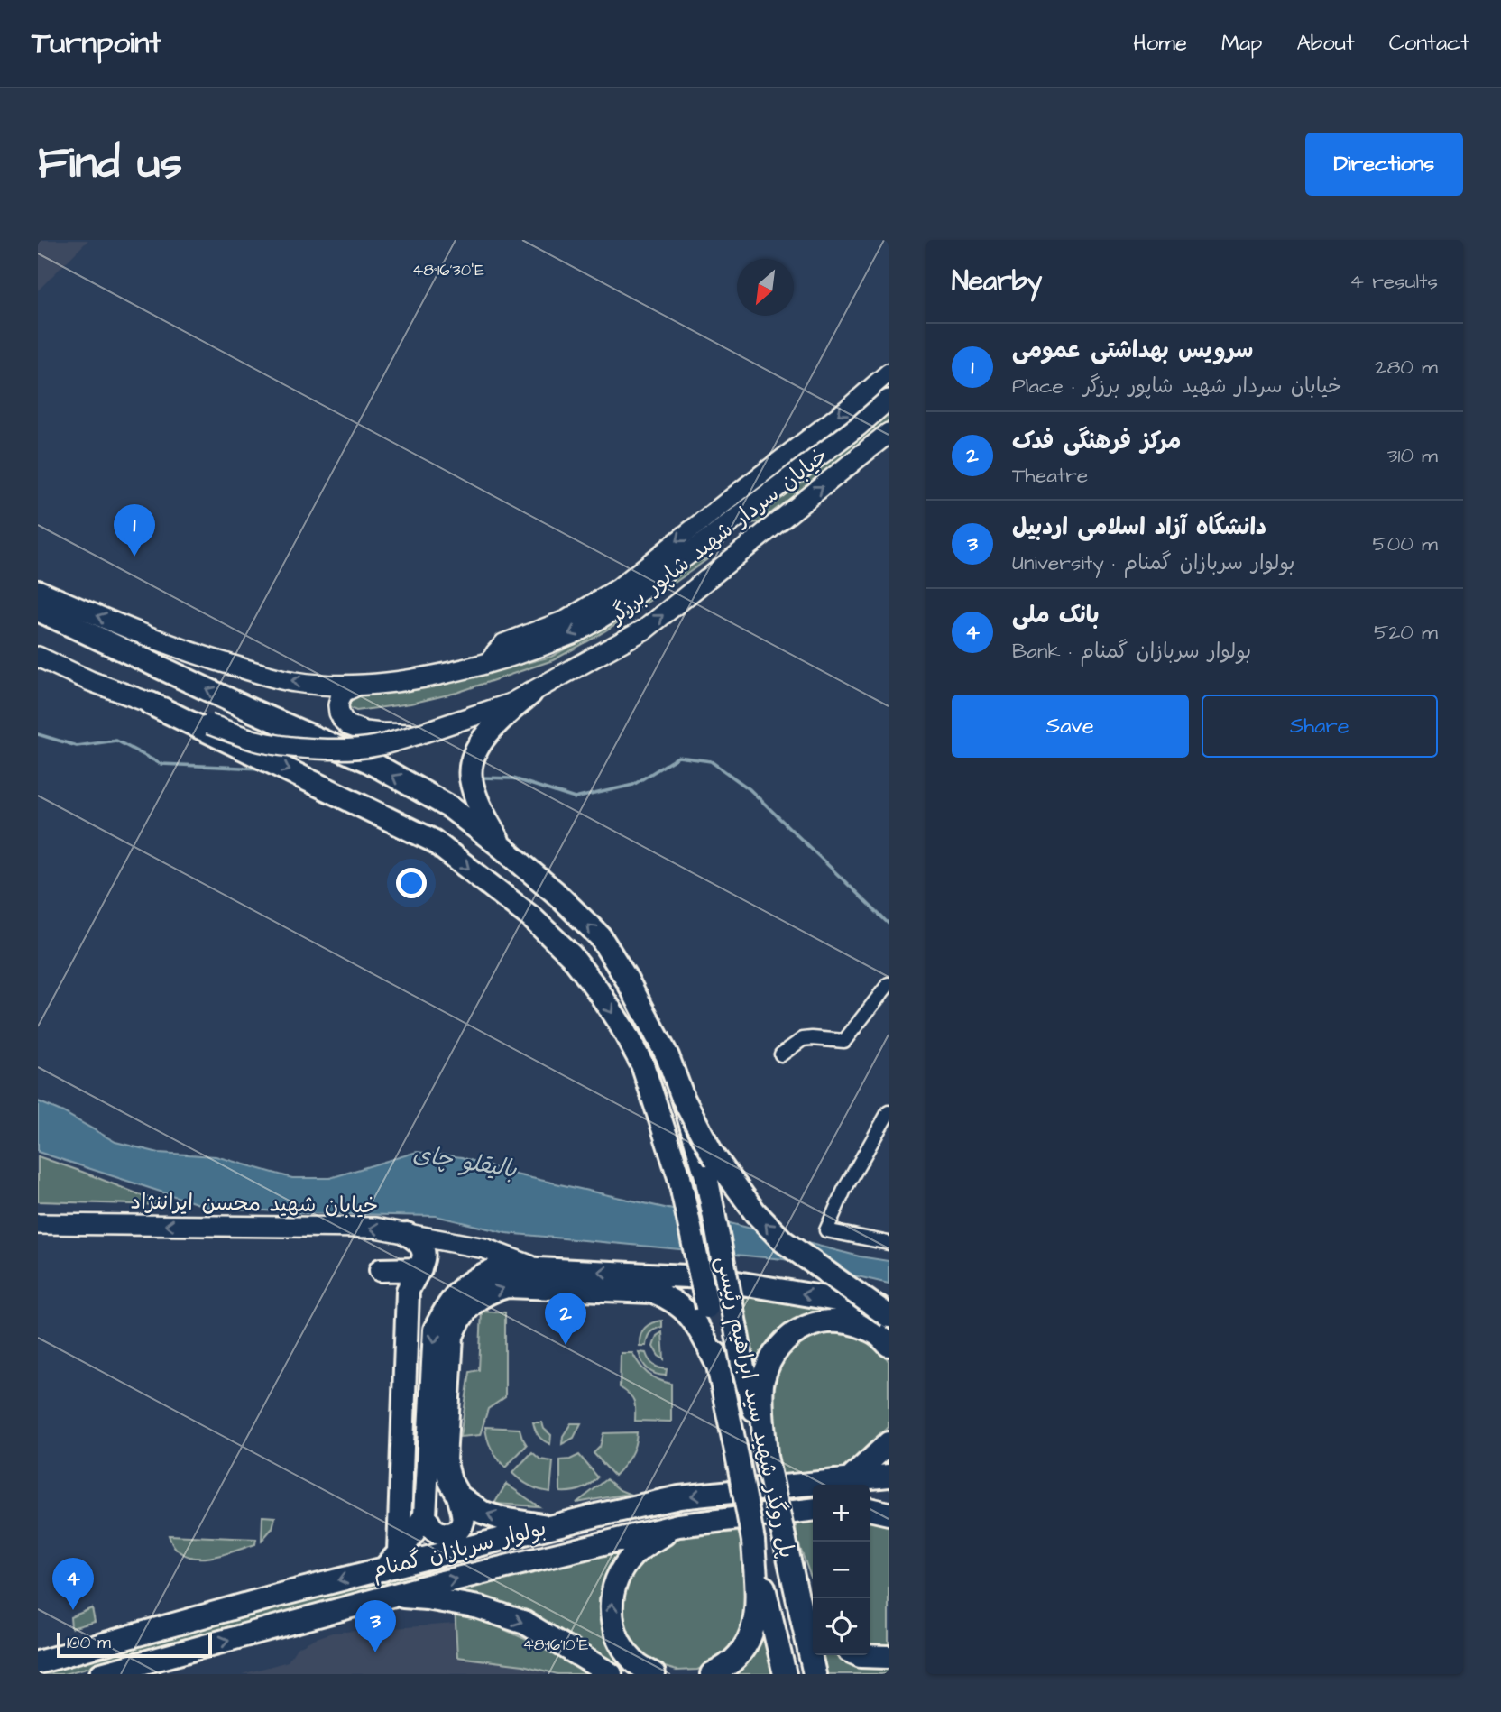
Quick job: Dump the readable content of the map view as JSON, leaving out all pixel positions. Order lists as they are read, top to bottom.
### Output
{
  "streets": {
    "highway": ["پل روگذر شهید سید ابراهیم رئیسی", "بولوار سربازان گمنام"],
    "main road": ["خیابان سردار شهید شاپور برزگر", "خیابان شهید محسن ایراننژاد"]
  },
  "crossings": [
    ["خیابان سردار شهید شاپور برزگر", "پل روگذر شهید سید ابراهیم رئیسی"]
  ],
  "one_way": ["خیابان شهید محسن ایراننژاد"],
  "water": ["بالیقلو چای"],
  "scale_bar": "100 m",
  "north": "bottom left",
  "page": {
    "header": "Turnpoint",
    "nav": [
      "Home",
      "Map",
      "About",
      "Contact"
    ],
    "buttons": [
      "Directions",
      ["Save", "Share"]
    ],
    "title": "Find us",
    "heading": ["Nearby", "4 results"],
    "list": [
      {
        "mark": "1",
        "name": "سرویس بهداشتی عمومی",
        "note": "Place · خیابان سردار شهید شاپور برزگر",
        "value": "280 m"
      },
      {
        "mark": "2",
        "name": "مرکز فرهنگی فدک",
        "note": "Theatre",
        "value": "310 m"
      },
      {
        "mark": "3",
        "name": "دانشگاه آزاد اسلامی اردبیل",
        "note": "University · بولوار سربازان گمنام",
        "value": "500 m"
      },
      {
        "mark": "4",
        "name": "بانک ملی",
        "note": "Bank · بولوار سربازان گمنام",
        "value": "520 m"
      }
    ],
    "pins": [
      "1",
      "2",
      "4",
      "3"
    ],
    "map_buttons": ["+", "−"],
    "scale": "100 m"
  },
  "coordinates": ["48°16'30\"E", "48°16'10\"E"]
}
